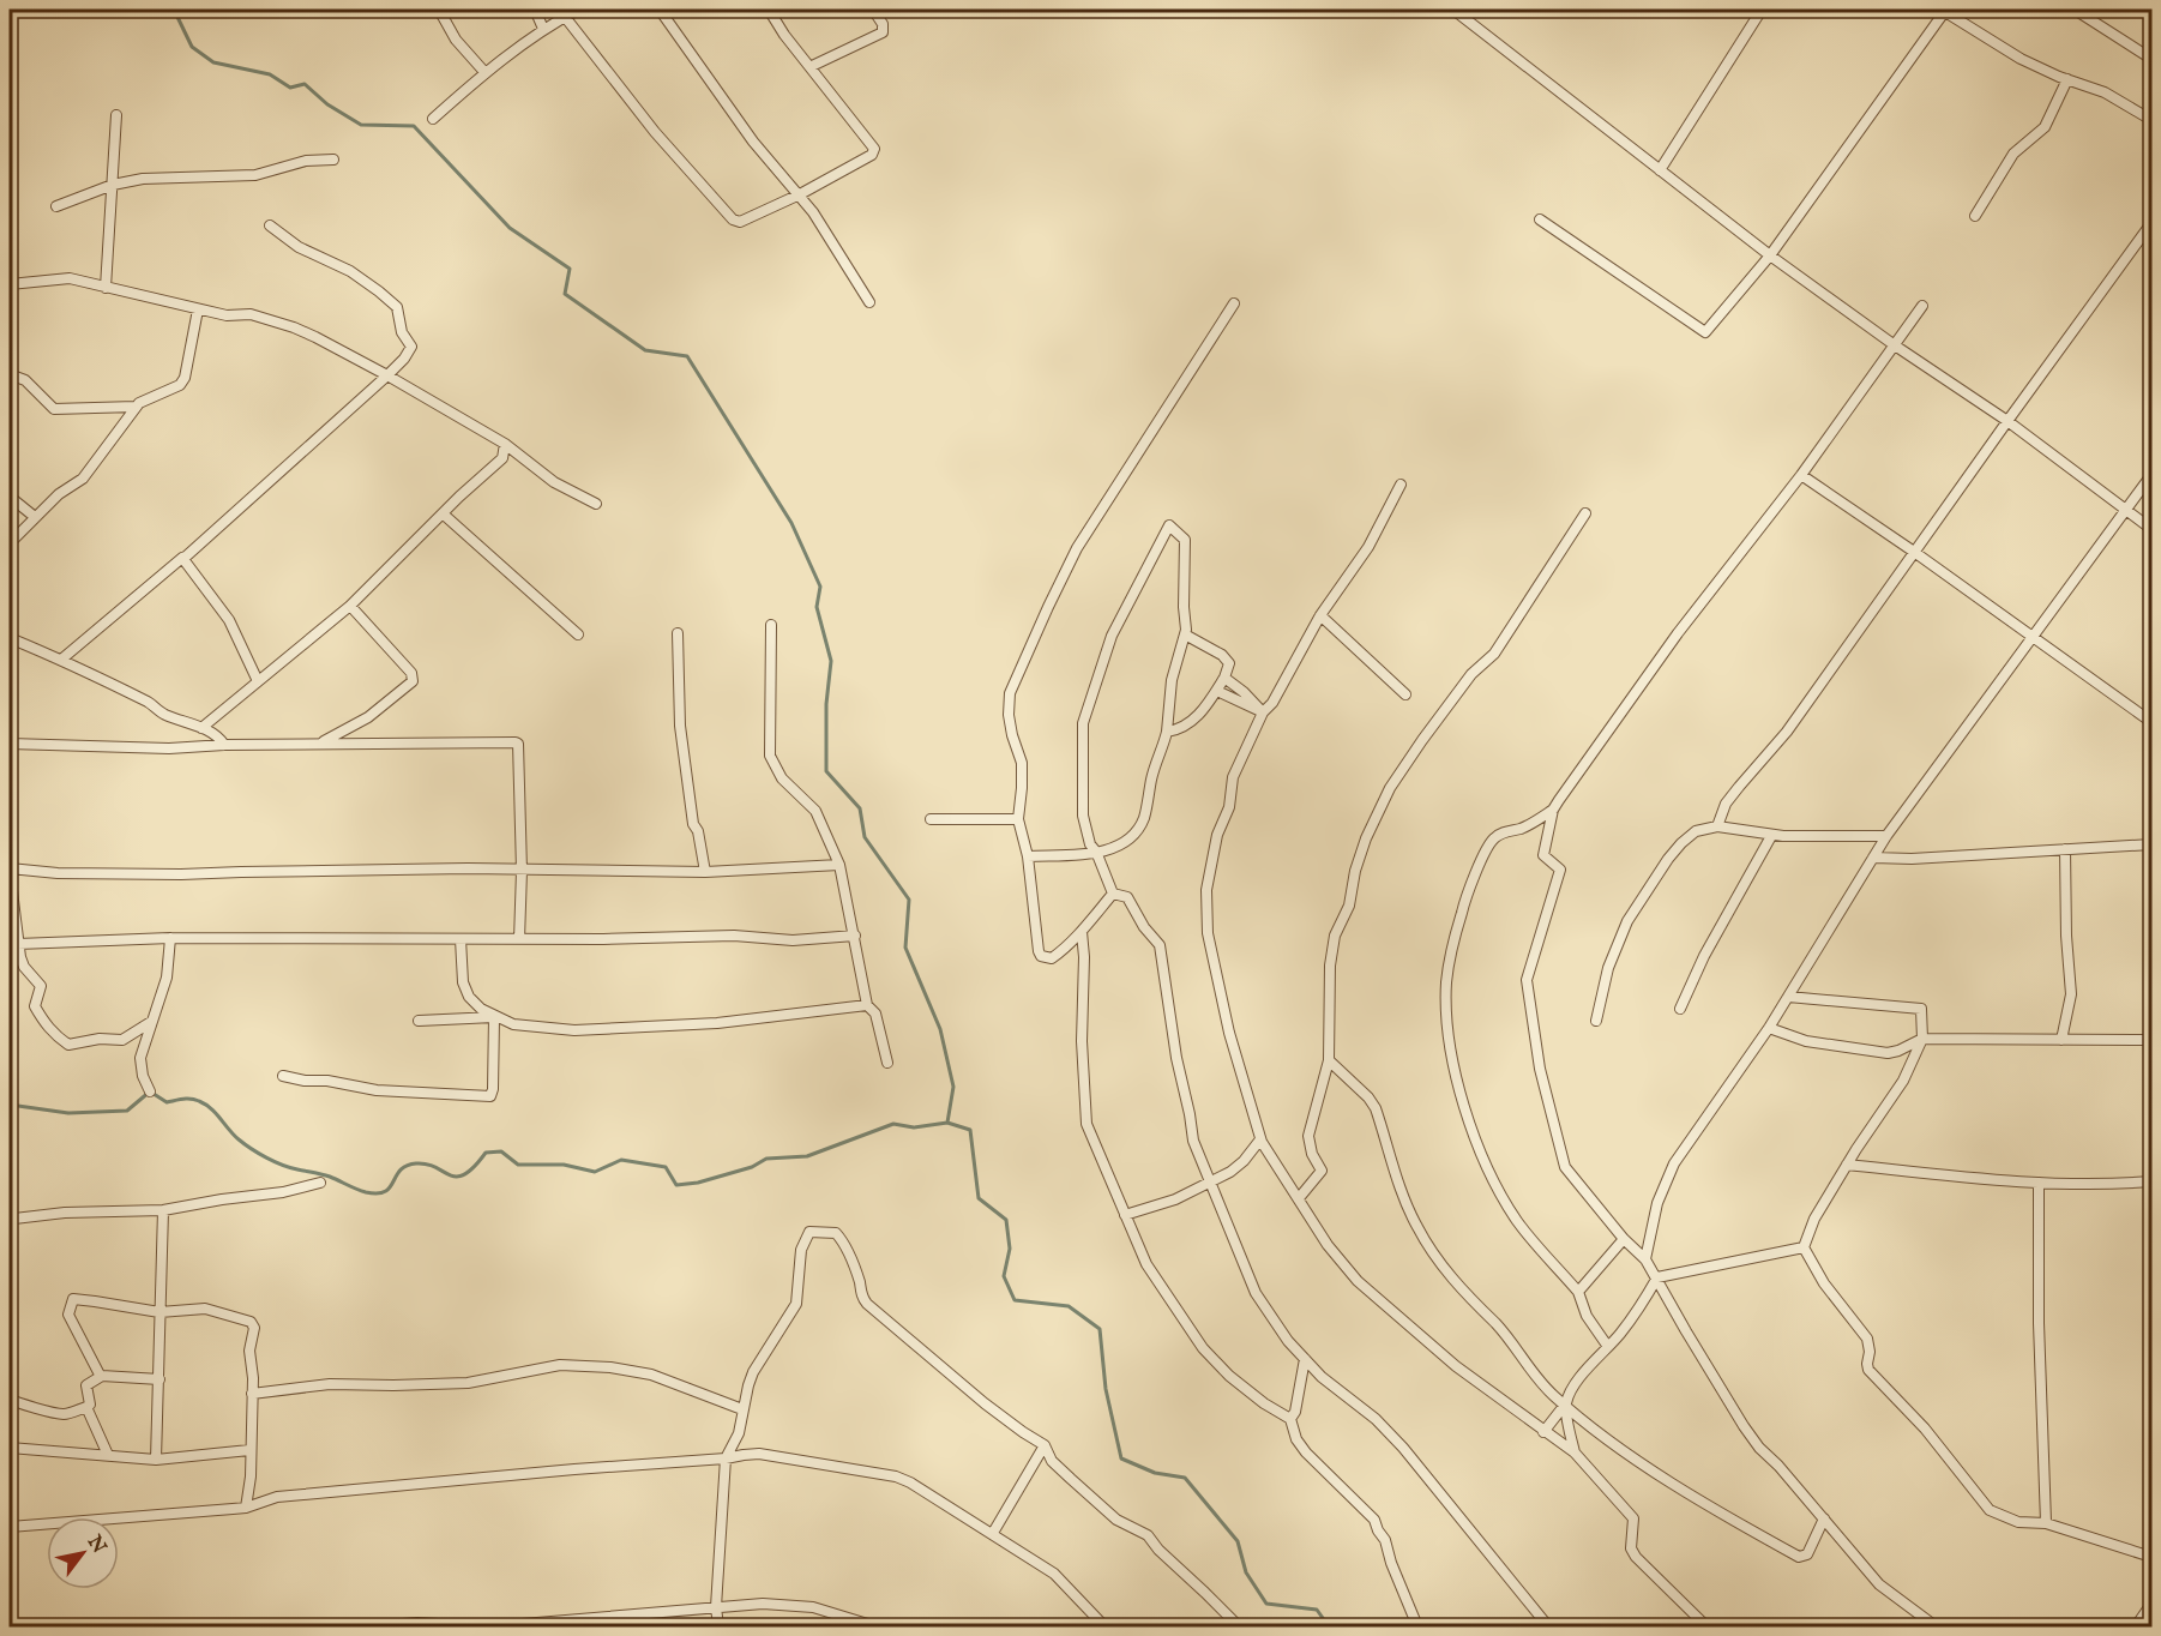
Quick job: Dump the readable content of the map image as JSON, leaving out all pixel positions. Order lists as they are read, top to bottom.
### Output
{
  "north": "top right"
}
